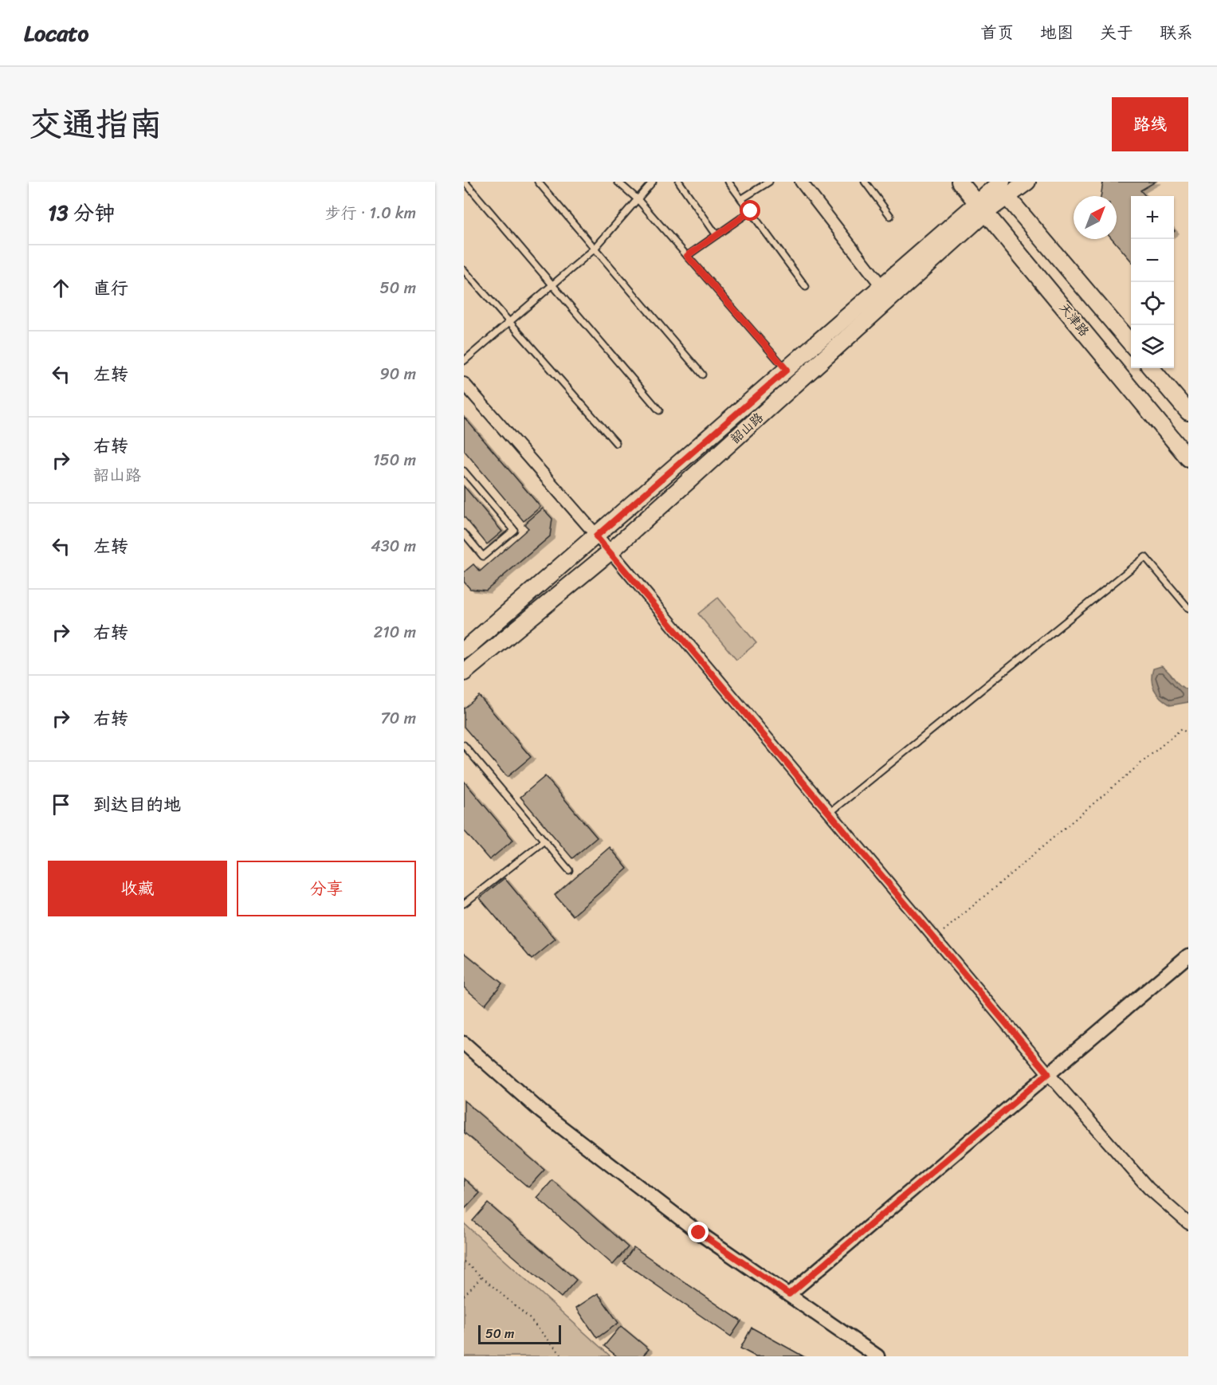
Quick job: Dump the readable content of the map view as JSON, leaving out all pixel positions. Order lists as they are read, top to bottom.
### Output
{
  "streets": {
    "main road": ["天津路", "韶山路"]
  },
  "crossings": [
    ["天津路", "韶山路"]
  ],
  "scale_bar": "50 m",
  "north": "top right",
  "page": {
    "header": "Locato",
    "nav": [
      "首页",
      "地图",
      "关于",
      "联系"
    ],
    "title": "交通指南",
    "buttons": [
      "路线",
      ["收藏", "分享"]
    ],
    "heading": ["13 分钟", "步行 · 1.0 km"],
    "map_buttons": ["+", "−"],
    "list": [
      ["直行", "50 m"],
      ["左转", "90 m"],
      ["右转", "韶山路", "150 m"],
      ["左转", "430 m"],
      ["右转", "210 m"],
      ["右转", "70 m"],
      "到达目的地"
    ],
    "scale": "50 m"
  }
}
